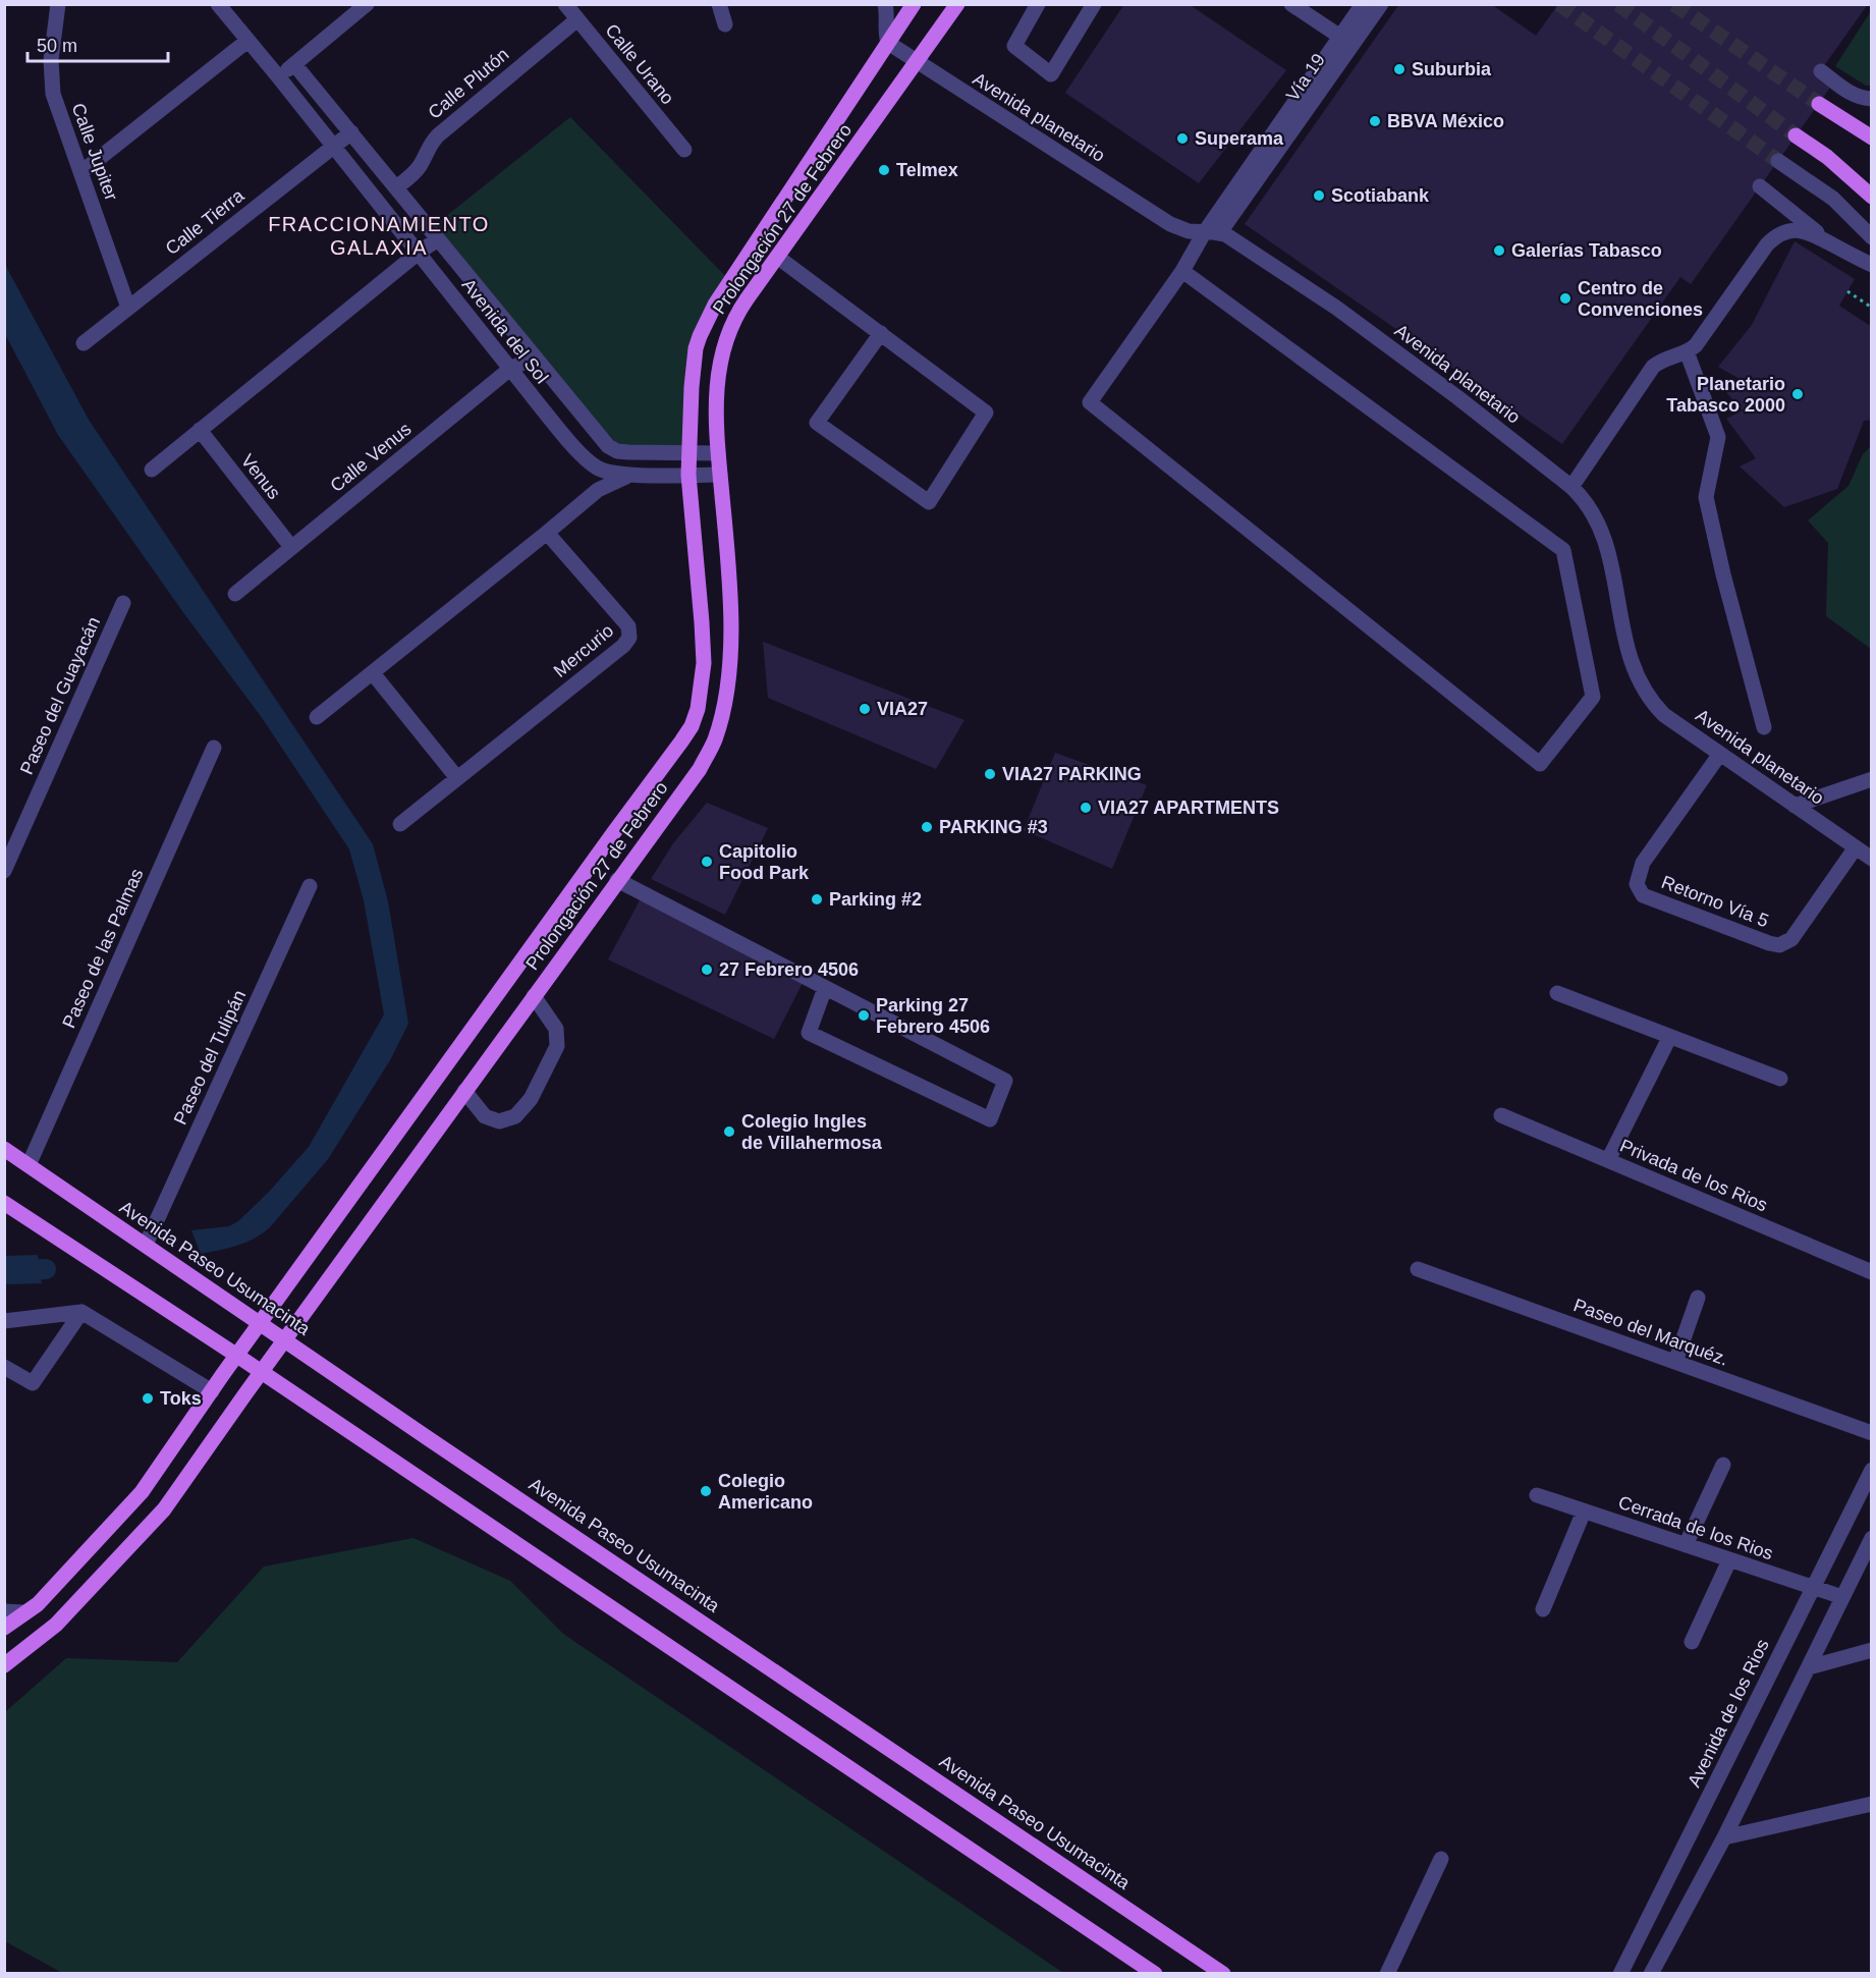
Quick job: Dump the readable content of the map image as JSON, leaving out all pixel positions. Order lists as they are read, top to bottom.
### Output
{
  "streets": {
    "main road": ["Prolongación 27 de Febrero", "Avenida Paseo Usumacinta"],
    "street": [
      "Calle Urano",
      "Vía 19",
      "Calle Plutón",
      "Avenida planetario",
      "Calle Jupiter",
      "Calle Tierra",
      "Avenida del Sol",
      "Calle Venus",
      "Venus",
      "Mercurio",
      "Paseo del Guayacán",
      "Retorno Vía 5",
      "Paseo de las Palmas",
      "Paseo del Tulipán",
      "Privada de los Rios",
      "Paseo del Marquéz.",
      "Cerrada de los Rios",
      "Avenida de los Rios"
    ]
  },
  "crossings": [
    ["Calle Urano", "Calle Plutón"],
    ["Vía 19", "Avenida planetario"],
    ["Calle Plutón", "Avenida del Sol"],
    ["Avenida planetario", "Prolongación 27 de Febrero"],
    ["Avenida planetario", "Retorno Vía 5"],
    ["Calle Jupiter", "Calle Tierra"],
    ["Prolongación 27 de Febrero", "Avenida Paseo Usumacinta"],
    ["Calle Tierra", "Avenida del Sol"],
    ["Avenida del Sol", "Calle Venus"],
    ["Calle Venus", "Venus"],
    ["Paseo de las Palmas", "Avenida Paseo Usumacinta"],
    ["Paseo del Tulipán", "Avenida Paseo Usumacinta"],
    ["Cerrada de los Rios", "Avenida de los Rios"]
  ],
  "districts": ["FRACCIONAMIENTO GALAXIA"],
  "places": [
    "Suburbia",
    "BBVA México",
    "Superama",
    "Telmex",
    "Scotiabank",
    "Galerías Tabasco",
    "Centro de Convenciones",
    "Planetario Tabasco 2000",
    "VIA27",
    "VIA27 PARKING",
    "VIA27 APARTMENTS",
    "PARKING #3",
    "Capitolio Food Park",
    "Parking #2",
    "27 Febrero 4506",
    "Parking 27 Febrero 4506",
    "Colegio Ingles de Villahermosa",
    "Toks",
    "Colegio Americano"
  ],
  "scale_bar": "50 m"
}
